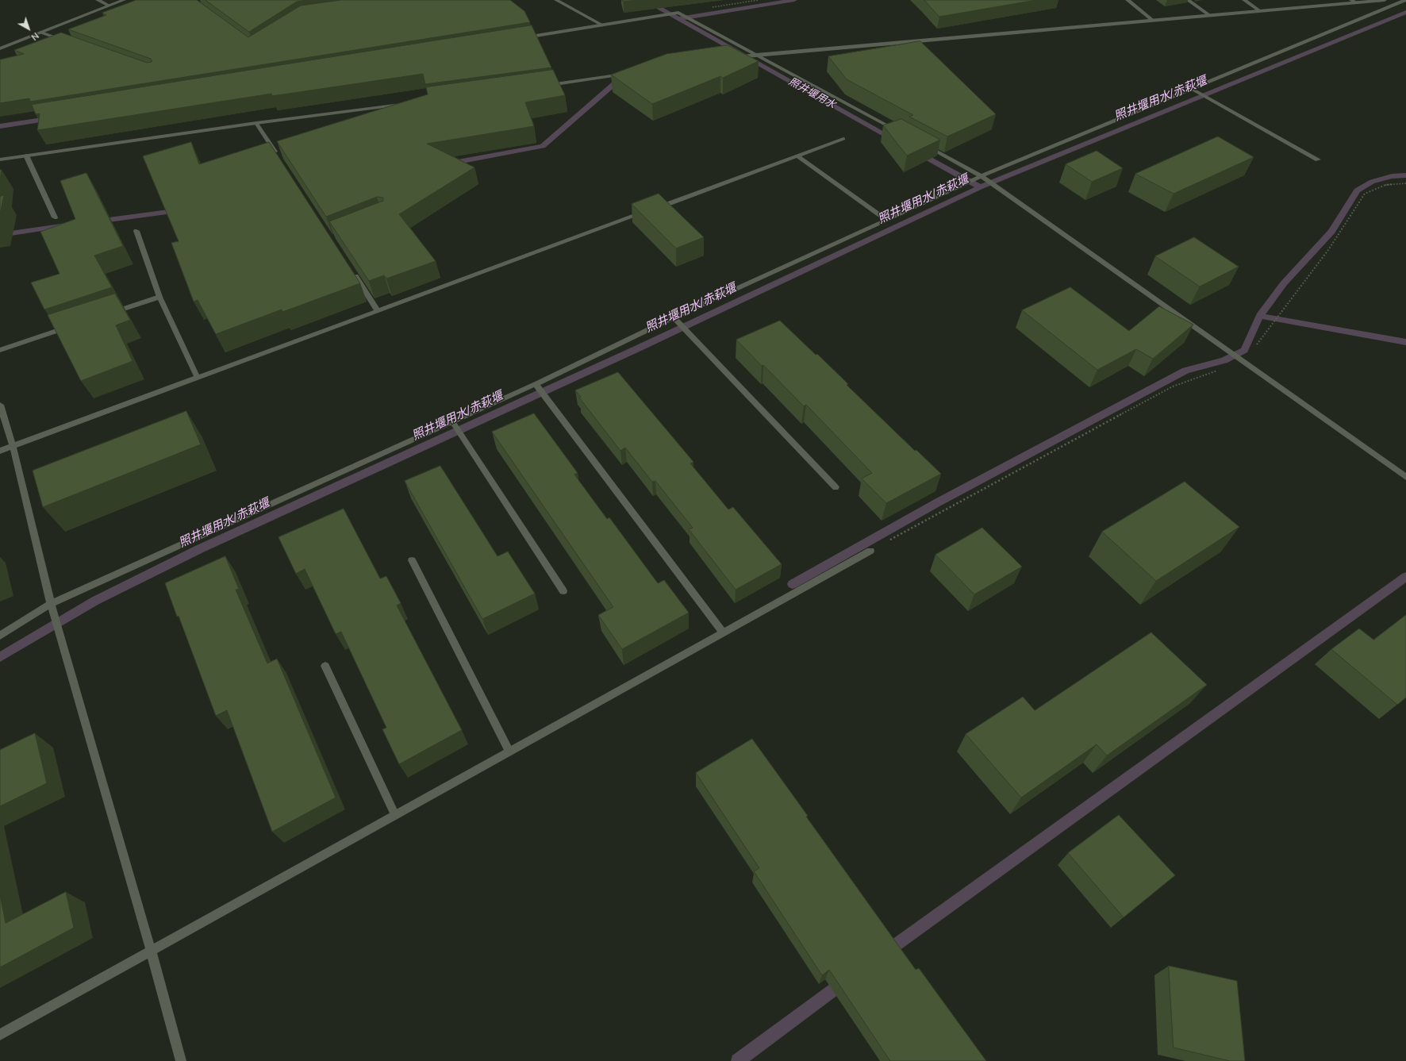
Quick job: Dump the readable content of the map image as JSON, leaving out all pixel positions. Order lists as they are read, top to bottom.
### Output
{
  "water": ["照井堰用水", "照井堰用水/赤萩堰"],
  "north": "bottom right"
}
